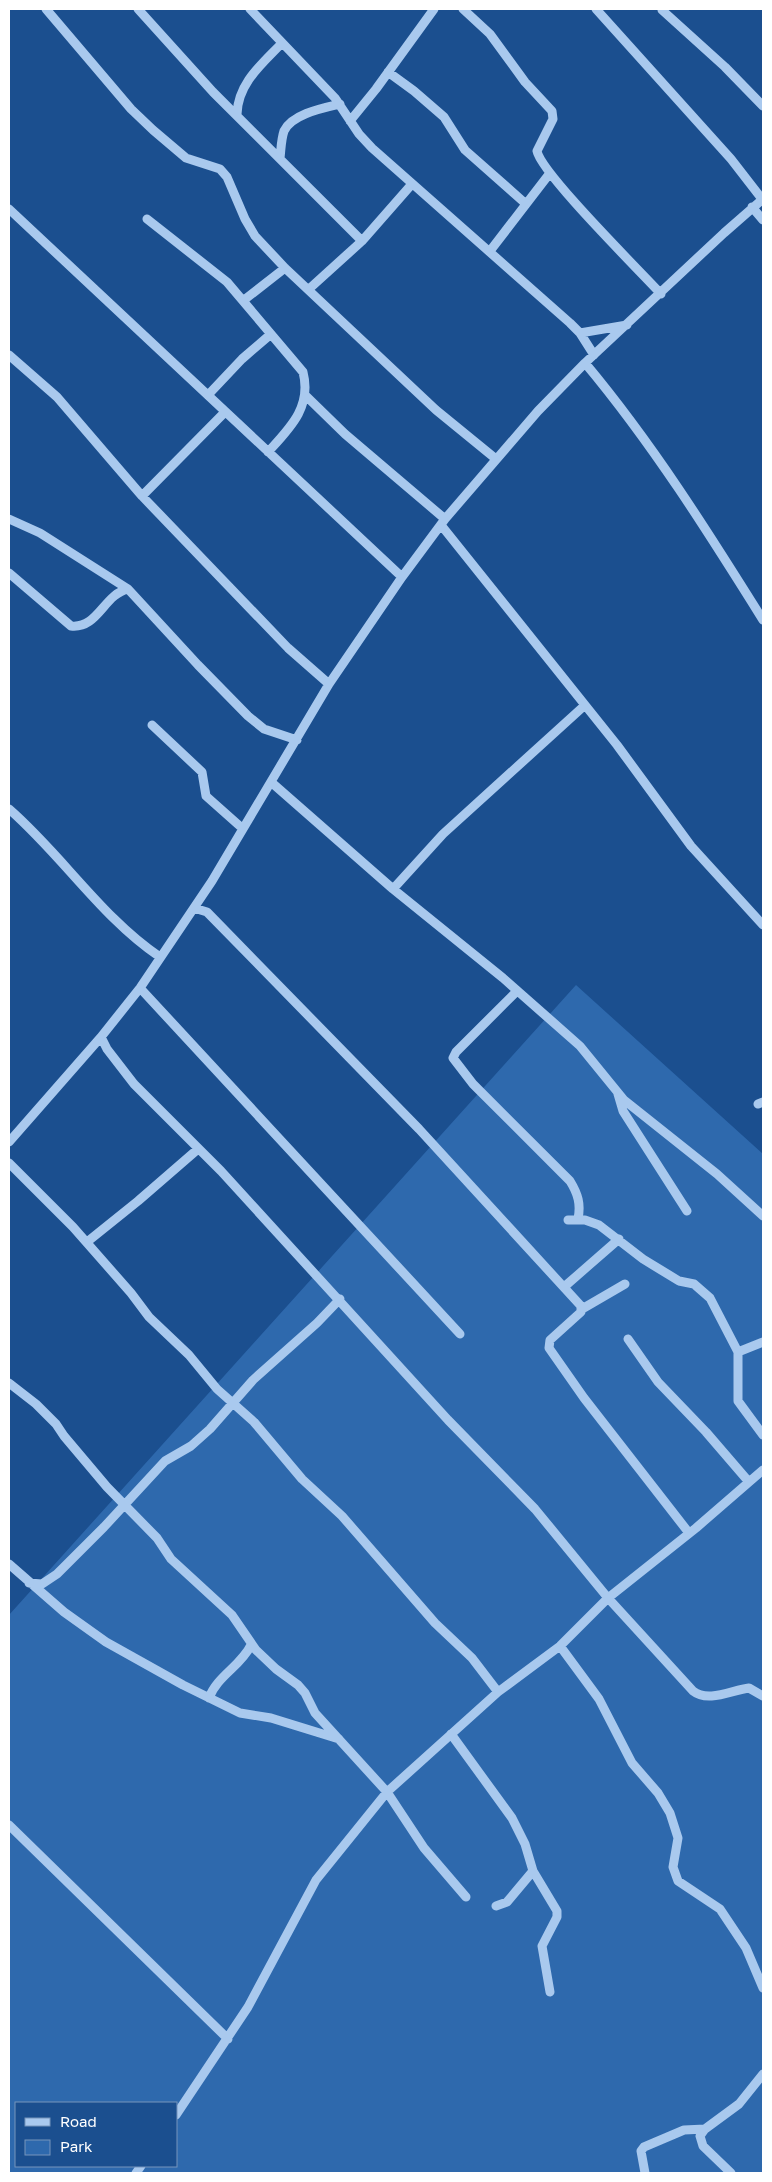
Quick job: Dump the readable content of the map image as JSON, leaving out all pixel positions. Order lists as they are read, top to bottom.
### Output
{
  "legend": ["Road", "Park"]
}
